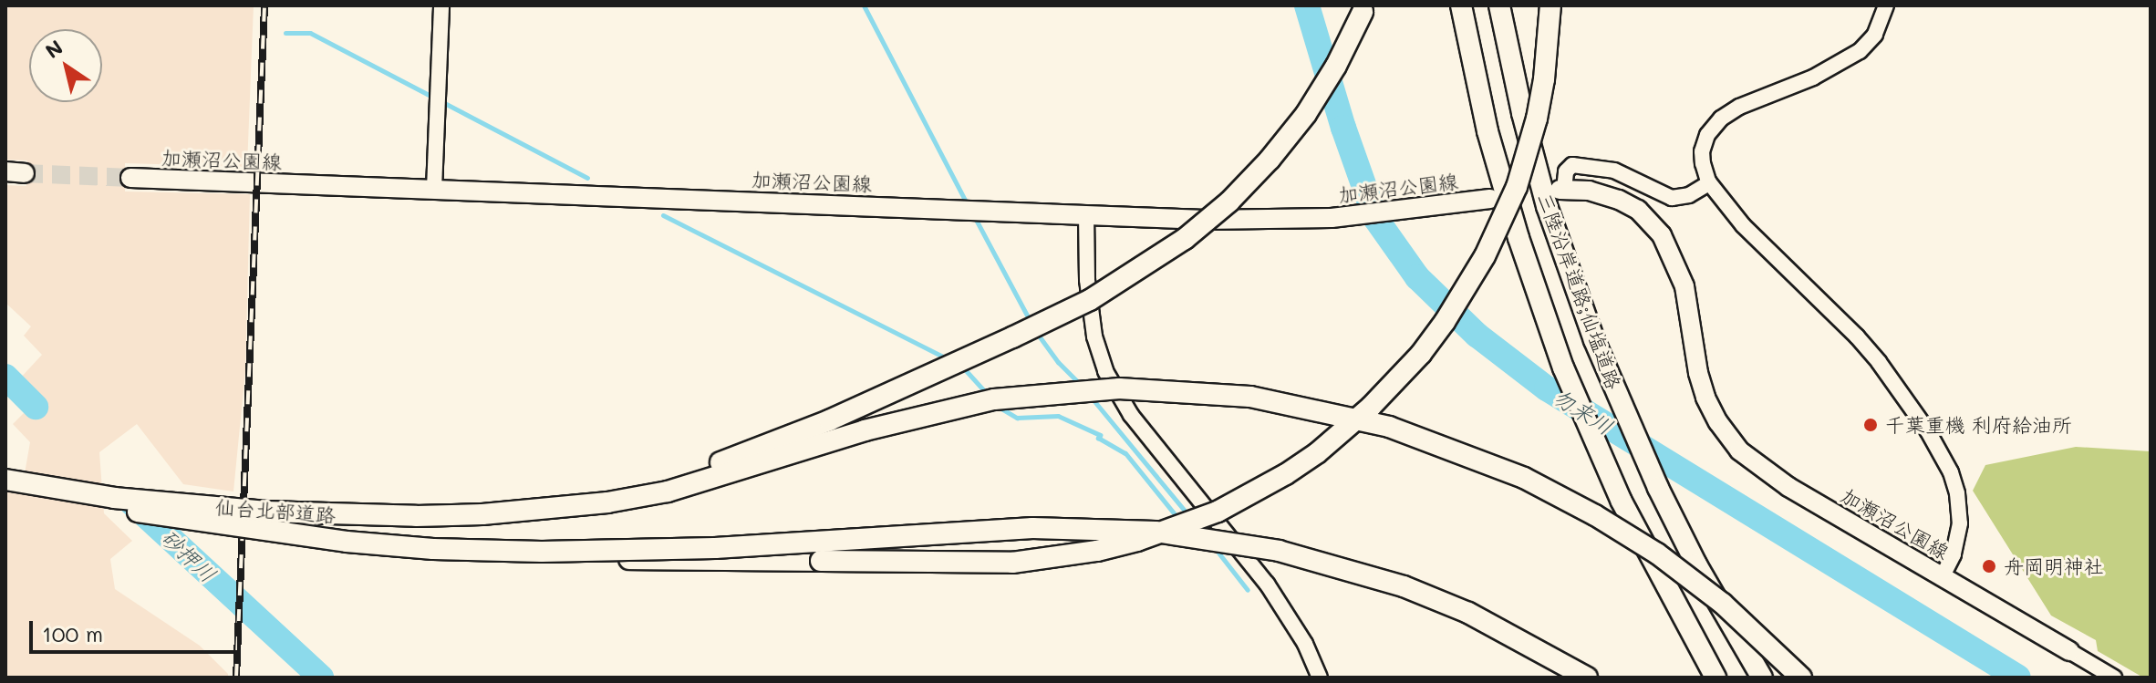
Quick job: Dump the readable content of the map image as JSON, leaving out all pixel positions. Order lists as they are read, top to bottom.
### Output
{
  "streets": {
    "highway": ["三陸沿岸道路;仙塩道路", "仙台北部道路"],
    "main road": ["加瀬沼公園線"]
  },
  "crossings": [
    ["加瀬沼公園線", "三陸沿岸道路;仙塩道路"]
  ],
  "water": ["勿来川", "砂押川"],
  "places": ["千葉重機 利府給油所", "舟岡明神社"],
  "scale_bar": "100 m",
  "north": "top left"
}
